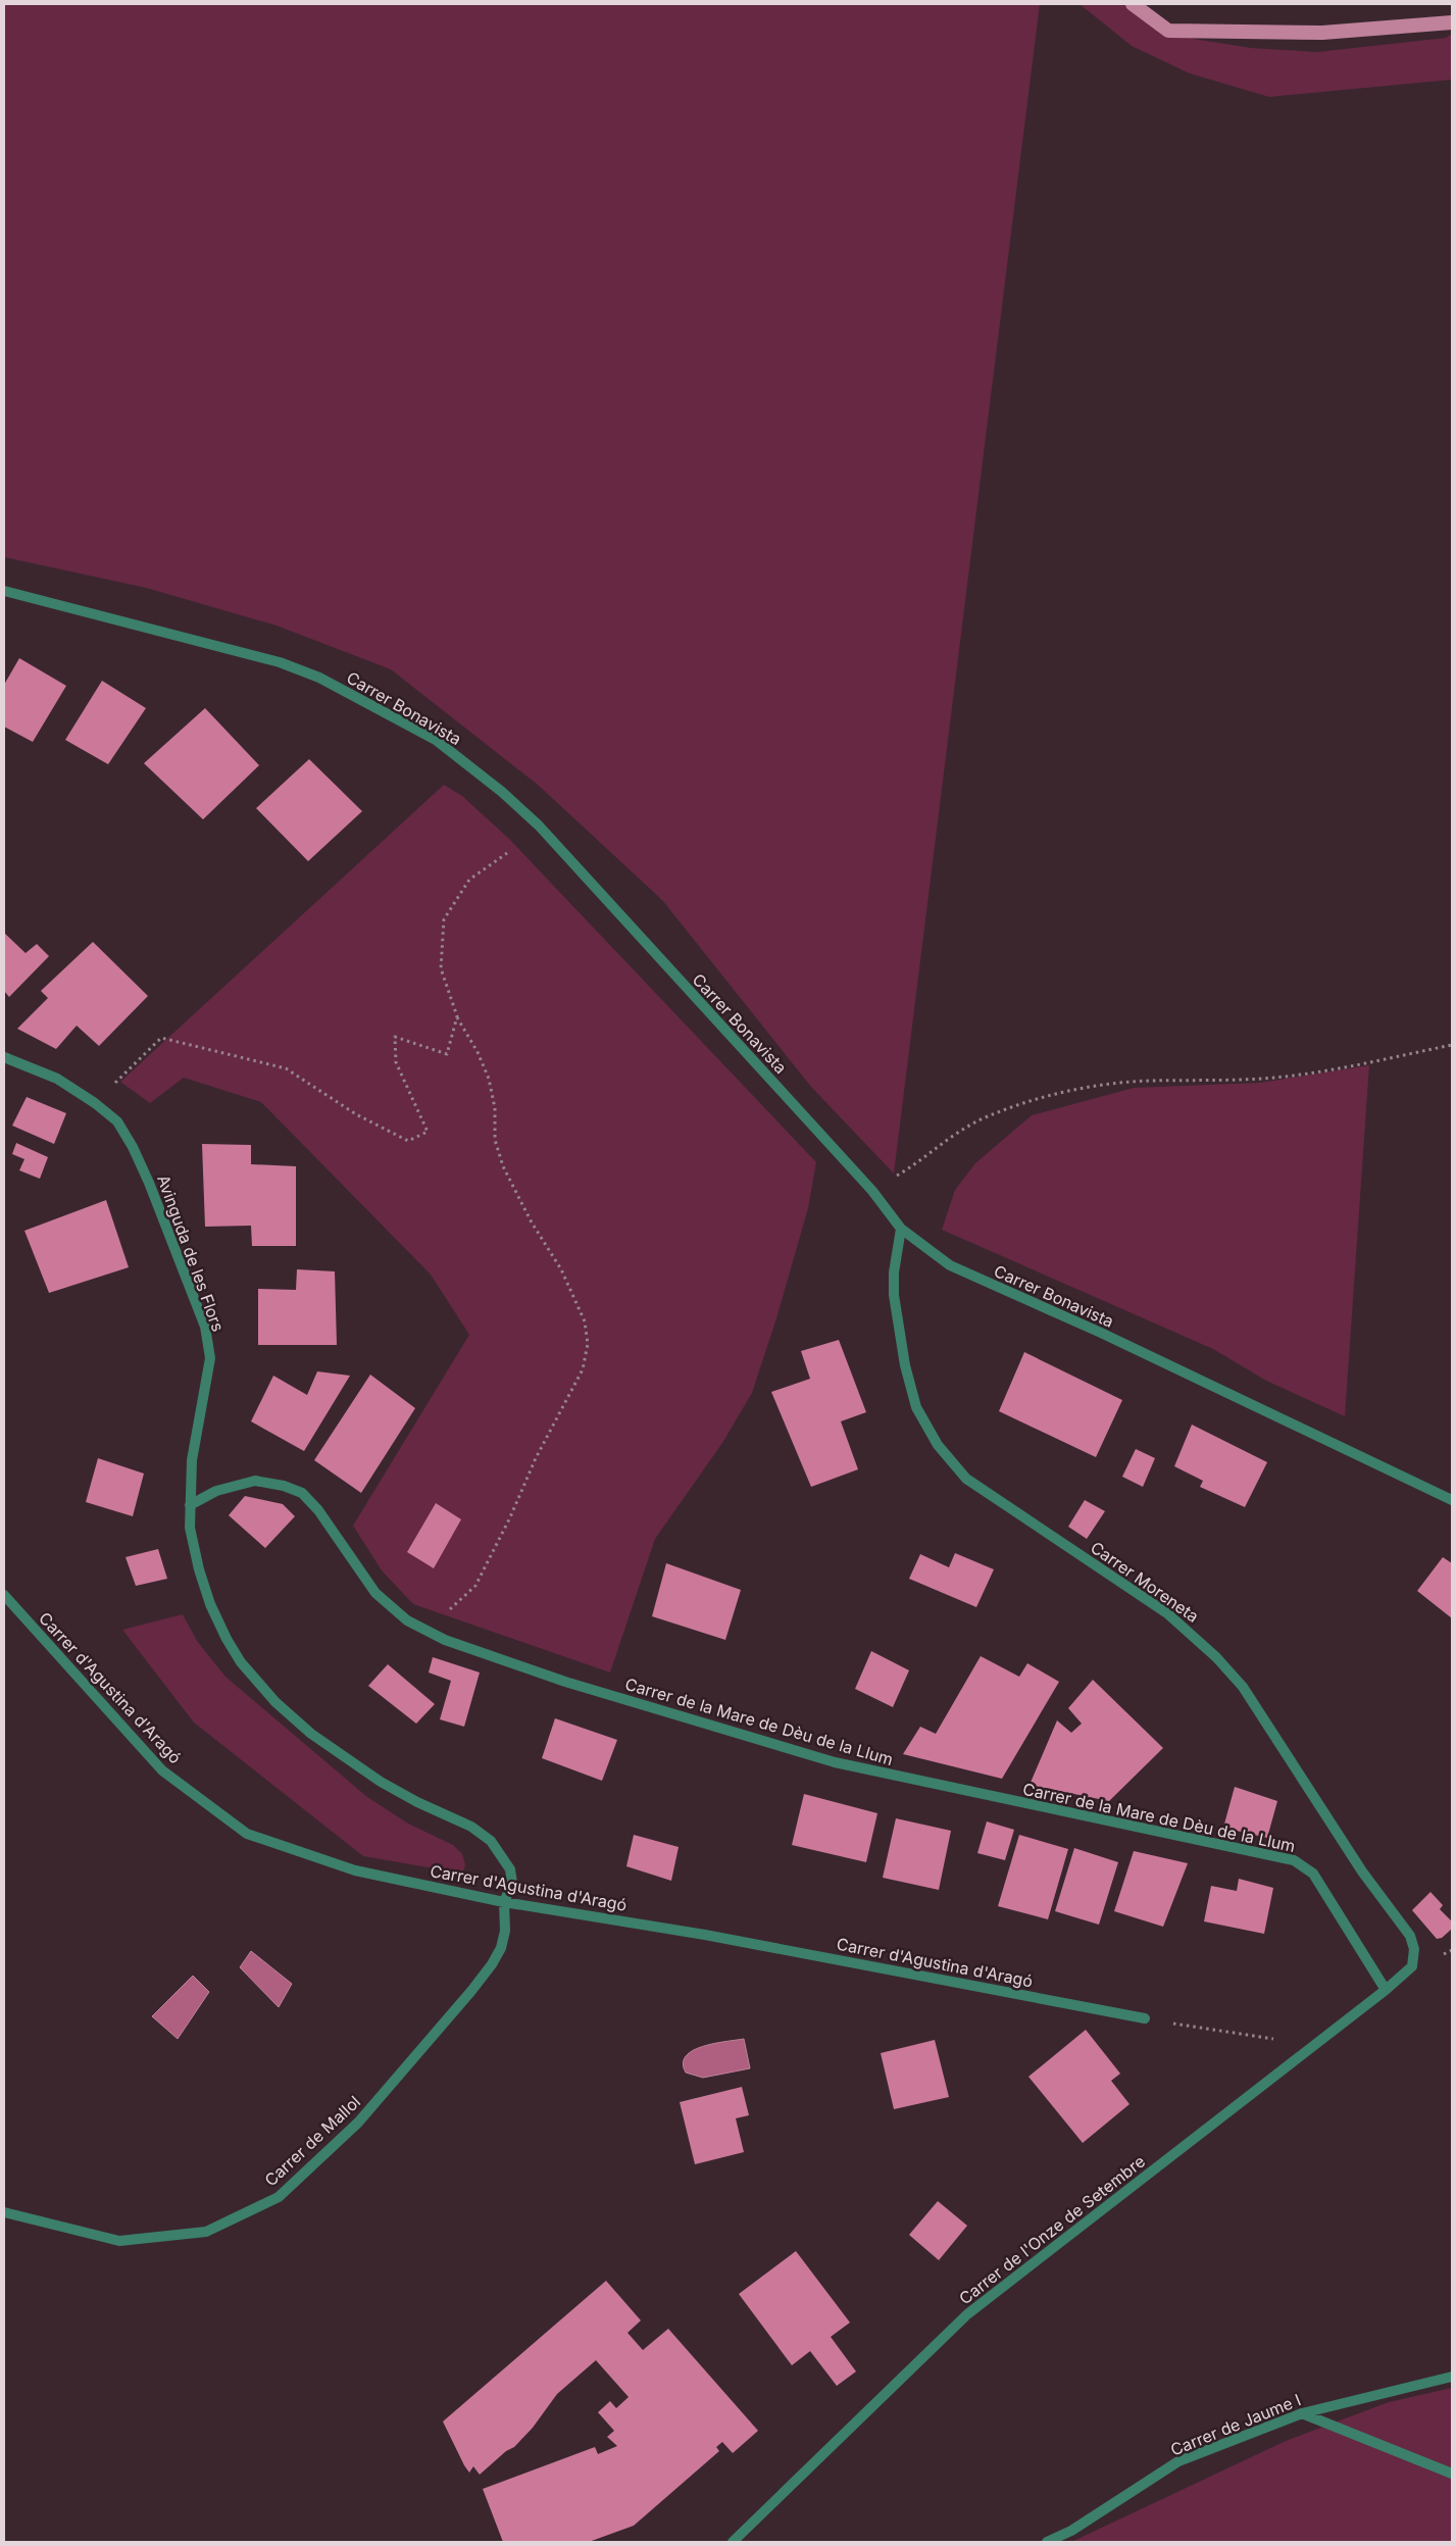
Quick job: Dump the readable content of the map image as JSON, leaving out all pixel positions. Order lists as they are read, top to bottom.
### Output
{
  "streets": {
    "street": [
      "Carrer Bonavista",
      "Avinguda de les Flors",
      "Carrer Moreneta",
      "Carrer d'Agustina d'Aragó",
      "Carrer de la Mare de Dèu de la Llum",
      "Carrer de Mallol",
      "Carrer de l'Onze de Setembre",
      "Carrer de Jaume I"
    ]
  },
  "crossings": [
    ["Carrer Bonavista", "Carrer Moreneta"],
    ["Avinguda de les Flors", "Carrer d'Agustina d'Aragó"],
    ["Avinguda de les Flors", "Carrer de la Mare de Dèu de la Llum"],
    ["Avinguda de les Flors", "Carrer de Mallol"],
    ["Carrer Moreneta", "Carrer de l'Onze de Setembre"],
    ["Carrer d'Agustina d'Aragó", "Carrer de Mallol"],
    ["Carrer de la Mare de Dèu de la Llum", "Carrer de l'Onze de Setembre"]
  ]
}
